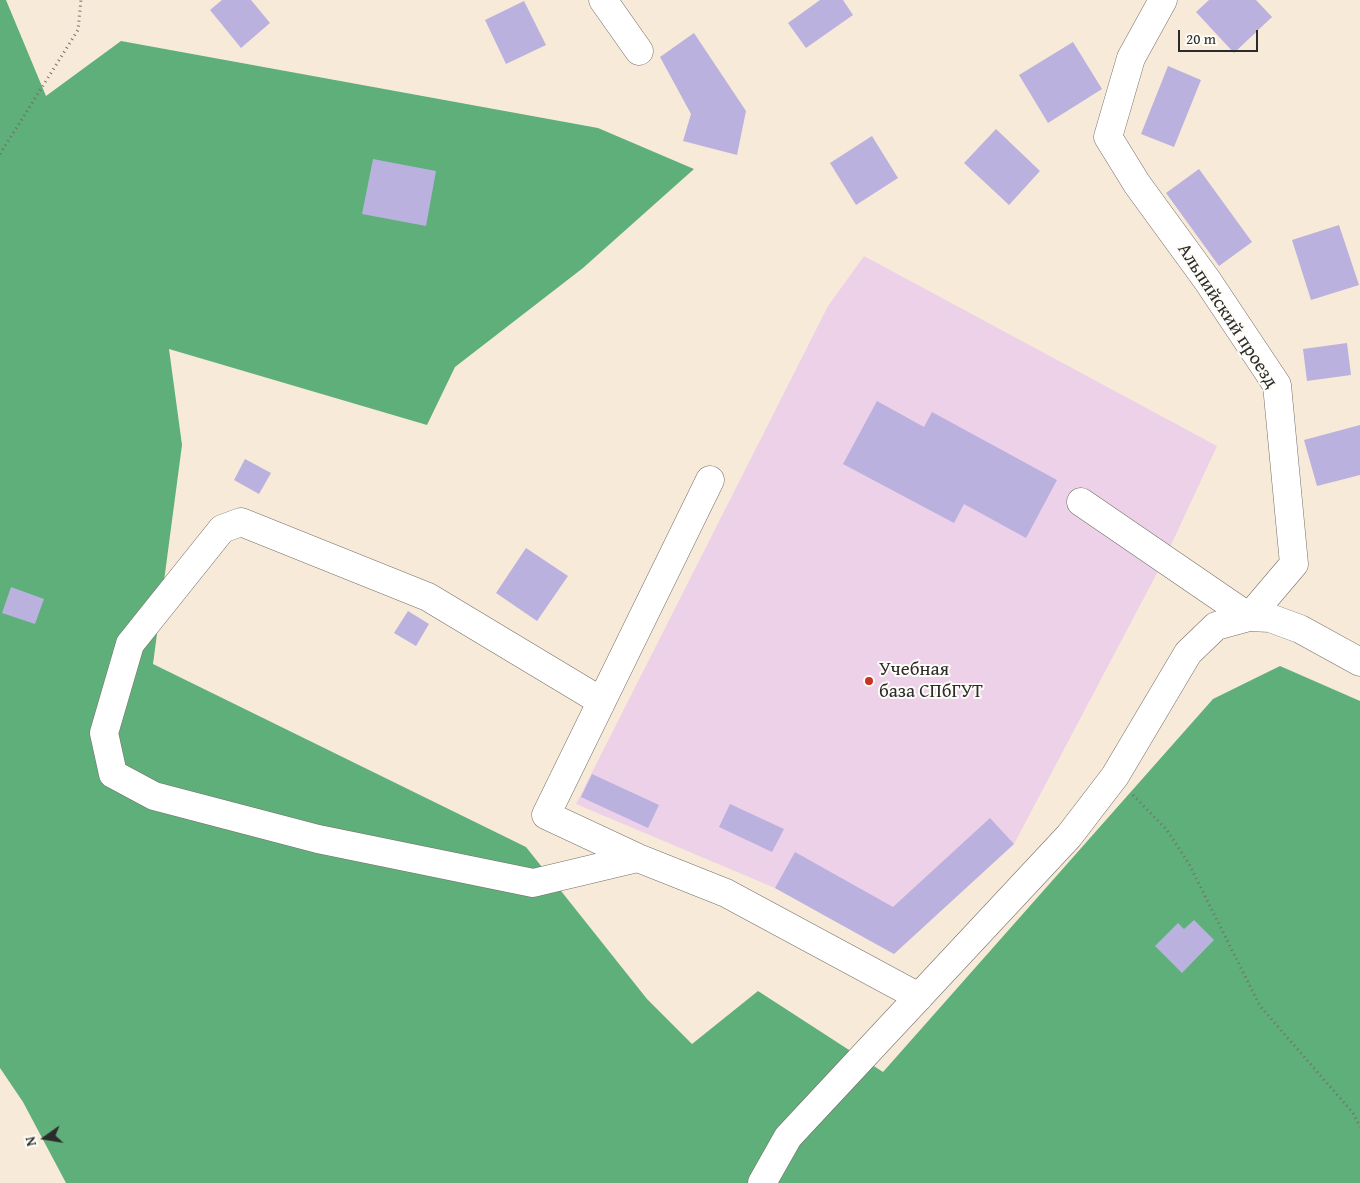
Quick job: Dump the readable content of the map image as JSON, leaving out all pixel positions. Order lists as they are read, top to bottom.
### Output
{
  "streets": {
    "street": ["Альпийский проезд"]
  },
  "places": ["Учебная база СПбГУТ"],
  "scale_bar": "20 m",
  "north": "left"
}
